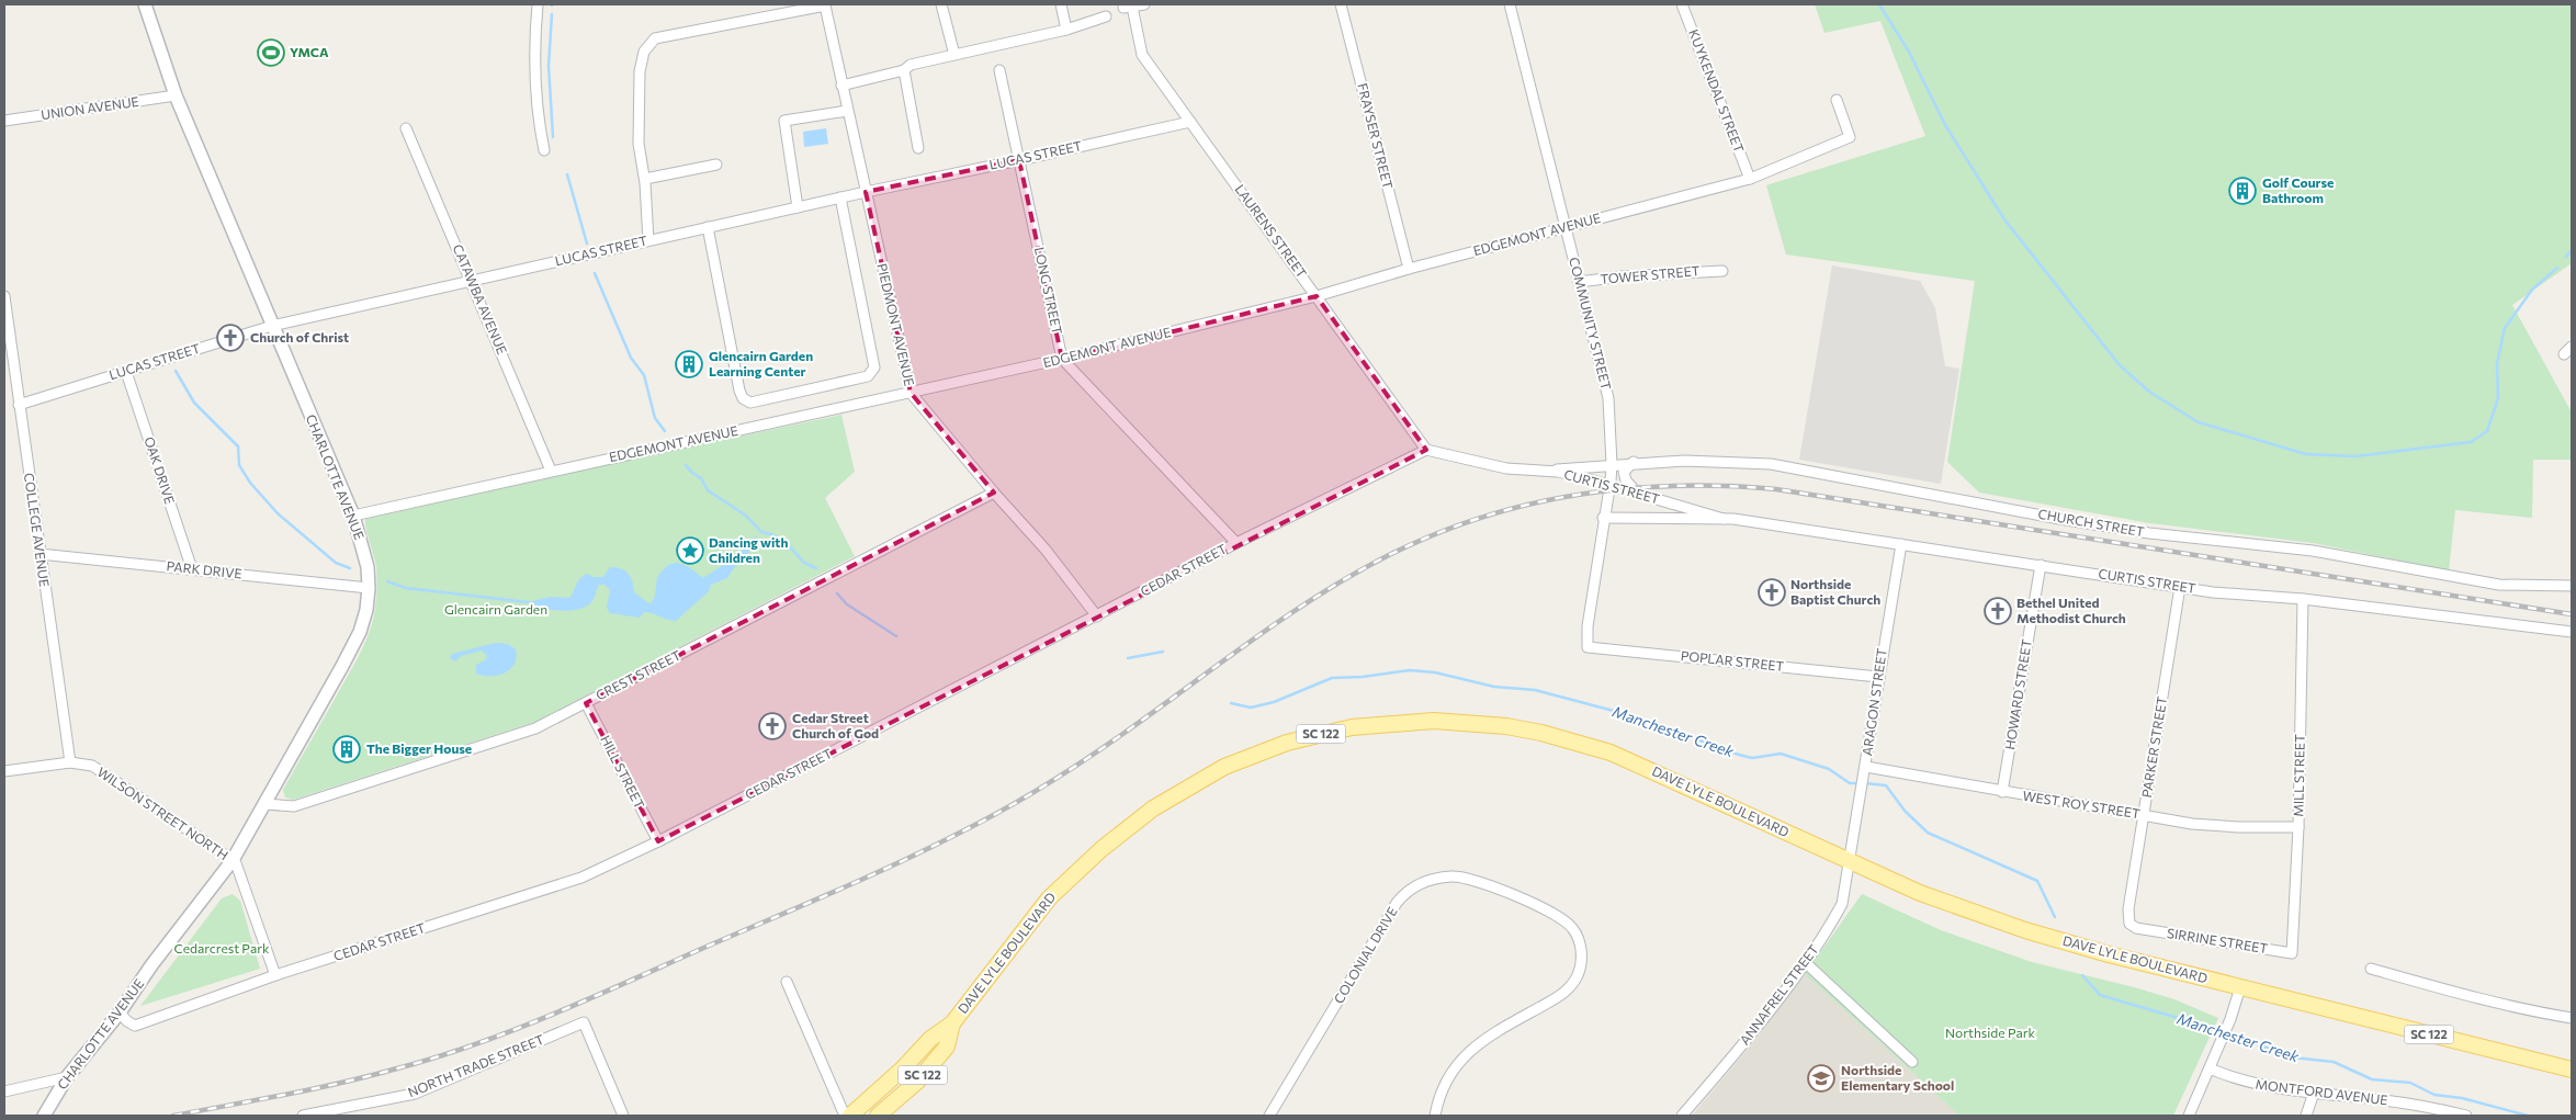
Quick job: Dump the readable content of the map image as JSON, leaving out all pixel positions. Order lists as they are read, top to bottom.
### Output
{
  "streets": {
    "main road": ["SC 122", "DAVE LYLE BOULEVARD"],
    "street": [
      "KUYKENDAL STREET",
      "UNION AVENUE",
      "FRAYSER STREET",
      "LUCAS STREET",
      "LAURENS STREET",
      "EDGEMONT AVENUE",
      "TOWER STREET",
      "LONG STREET",
      "CATAWBA AVENUE",
      "COMMUNITY STREET",
      "PIEDMONT AVENUE",
      "OAK DRIVE",
      "CHARLOTTE AVENUE",
      "CURTIS STREET",
      "CHURCH STREET",
      "COLLEGE AVENUE",
      "PARK DRIVE",
      "CEDAR STREET",
      "POPLAR STREET",
      "CREST STREET",
      "HOWARD STREET",
      "ARAGON STREET",
      "PARKER STREET",
      "HILL STREET",
      "MILL STREET",
      "WEST ROY STREET",
      "WILSON STREET NORTH",
      "SIRRINE STREET",
      "COLONIAL DRIVE",
      "ANNAFREL STREET",
      "NORTH TRADE STREET",
      "MONTFORD AVENUE"
    ]
  },
  "crossings": [
    ["KUYKENDAL STREET", "EDGEMONT AVENUE"],
    ["UNION AVENUE", "CHARLOTTE AVENUE"],
    ["FRAYSER STREET", "EDGEMONT AVENUE"],
    ["LUCAS STREET", "LAURENS STREET"],
    ["LUCAS STREET", "LONG STREET"],
    ["LUCAS STREET", "CATAWBA AVENUE"],
    ["LUCAS STREET", "PIEDMONT AVENUE"],
    ["LUCAS STREET", "OAK DRIVE"],
    ["LUCAS STREET", "CHARLOTTE AVENUE"],
    ["LUCAS STREET", "COLLEGE AVENUE"],
    ["LAURENS STREET", "EDGEMONT AVENUE"],
    ["LAURENS STREET", "CURTIS STREET"],
    ["LAURENS STREET", "CEDAR STREET"],
    ["EDGEMONT AVENUE", "LONG STREET"],
    ["EDGEMONT AVENUE", "CATAWBA AVENUE"],
    ["EDGEMONT AVENUE", "COMMUNITY STREET"],
    ["EDGEMONT AVENUE", "PIEDMONT AVENUE"],
    ["EDGEMONT AVENUE", "CHARLOTTE AVENUE"],
    ["TOWER STREET", "COMMUNITY STREET"],
    ["COMMUNITY STREET", "CURTIS STREET"],
    ["COMMUNITY STREET", "CHURCH STREET"],
    ["COMMUNITY STREET", "POPLAR STREET"],
    ["PIEDMONT AVENUE", "CEDAR STREET"],
    ["PIEDMONT AVENUE", "CREST STREET"],
    ["OAK DRIVE", "PARK DRIVE"],
    ["CHARLOTTE AVENUE", "PARK DRIVE"],
    ["CHARLOTTE AVENUE", "CEDAR STREET"],
    ["CHARLOTTE AVENUE", "CREST STREET"],
    ["CHARLOTTE AVENUE", "WILSON STREET NORTH"],
    ["CURTIS STREET", "CHURCH STREET"],
    ["CURTIS STREET", "CEDAR STREET"],
    ["CURTIS STREET", "HOWARD STREET"],
    ["CURTIS STREET", "ARAGON STREET"],
    ["CURTIS STREET", "PARKER STREET"],
    ["CURTIS STREET", "MILL STREET"],
    ["COLLEGE AVENUE", "PARK DRIVE"],
    ["COLLEGE AVENUE", "WILSON STREET NORTH"],
    ["CEDAR STREET", "HILL STREET"],
    ["CEDAR STREET", "WILSON STREET NORTH"],
    ["POPLAR STREET", "ARAGON STREET"],
    ["CREST STREET", "HILL STREET"],
    ["HOWARD STREET", "WEST ROY STREET"],
    ["ARAGON STREET", "DAVE LYLE BOULEVARD"],
    ["ARAGON STREET", "WEST ROY STREET"],
    ["ARAGON STREET", "ANNAFREL STREET"],
    ["PARKER STREET", "WEST ROY STREET"],
    ["PARKER STREET", "SIRRINE STREET"],
    ["MILL STREET", "WEST ROY STREET"],
    ["MILL STREET", "SIRRINE STREET"],
    ["DAVE LYLE BOULEVARD", "ANNAFREL STREET"]
  ],
  "water": ["Manchester Creek"],
  "parks": ["Glencairn Garden", "Cedarcrest Park", "Northside Park"],
  "places": {
    "sports": ["YMCA"],
    "building": ["Golf Course Bathroom", "Glencairn Garden Learning Center", "The Bigger House"],
    "church": [
      "Church of Christ",
      "Northside Baptist Church",
      "Bethel United Methodist Church",
      "Cedar Street Church of God"
    ],
    "place": ["Dancing with Children"],
    "school or university": ["Northside Elementary School"]
  }
}
